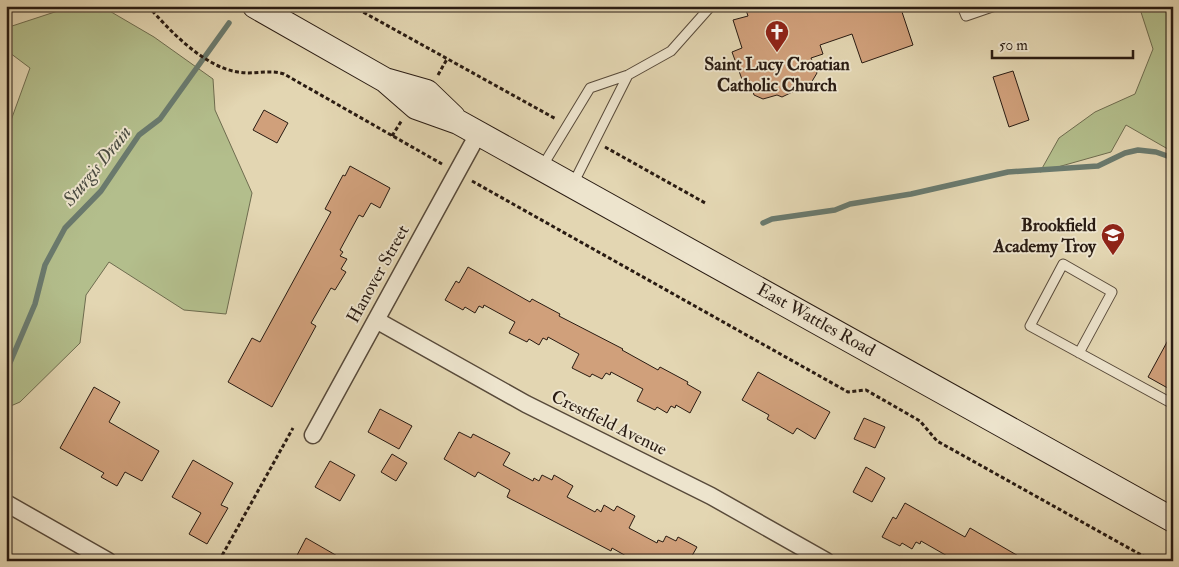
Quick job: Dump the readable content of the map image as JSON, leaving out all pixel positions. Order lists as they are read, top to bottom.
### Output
{
  "streets": {
    "main road": ["East Wattles Road"],
    "street": ["Hanover Street", "Crestfield Avenue"]
  },
  "crossings": [
    ["Hanover Street", "East Wattles Road"],
    ["Hanover Street", "Crestfield Avenue"]
  ],
  "water": ["Sturgis Drain"],
  "places": {
    "church": ["Saint Lucy Croatian Catholic Church"],
    "school or university": ["Brookfield Academy Troy"]
  },
  "scale_bar": "50 m"
}
